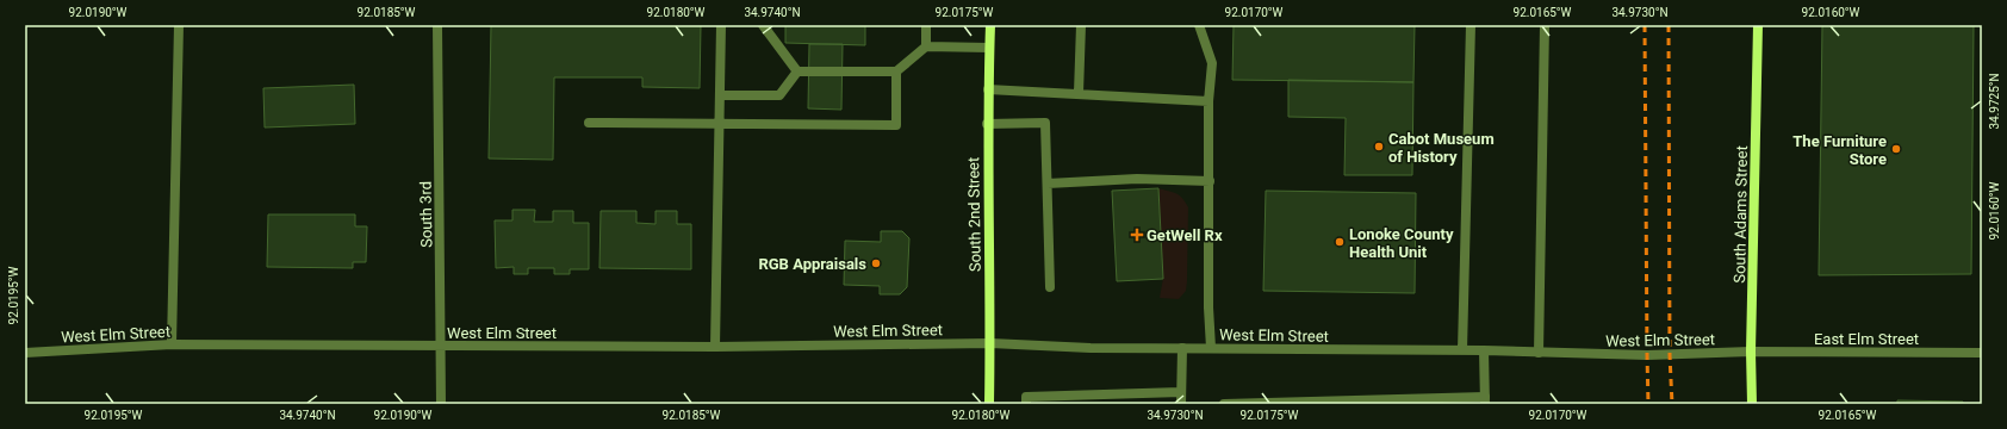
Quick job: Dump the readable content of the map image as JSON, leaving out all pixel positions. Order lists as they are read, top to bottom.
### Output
{
  "streets": {
    "main road": ["South 2nd Street", "South Adams Street"],
    "street": ["South 3rd", "West Elm Street", "East Elm Street"]
  },
  "crossings": [
    ["South 3rd", "West Elm Street"],
    ["South 2nd Street", "West Elm Street"],
    ["South Adams Street", "West Elm Street"],
    ["South Adams Street", "East Elm Street"],
    ["West Elm Street", "East Elm Street"]
  ],
  "places": {
    "other": [
      "Cabot Museum of History",
      "The Furniture Store",
      "Lonoke County Health Unit",
      "RGB Appraisals"
    ],
    "health": ["GetWell Rx"]
  },
  "coordinates": [
    "92.0190°W",
    "92.0185°W",
    "92.0180°W",
    "34.9740°N",
    "92.0175°W",
    "92.0170°W",
    "92.0165°W",
    "34.9730°N",
    "92.0160°W",
    "34.9725°N",
    "92.0195°W"
  ]
}
